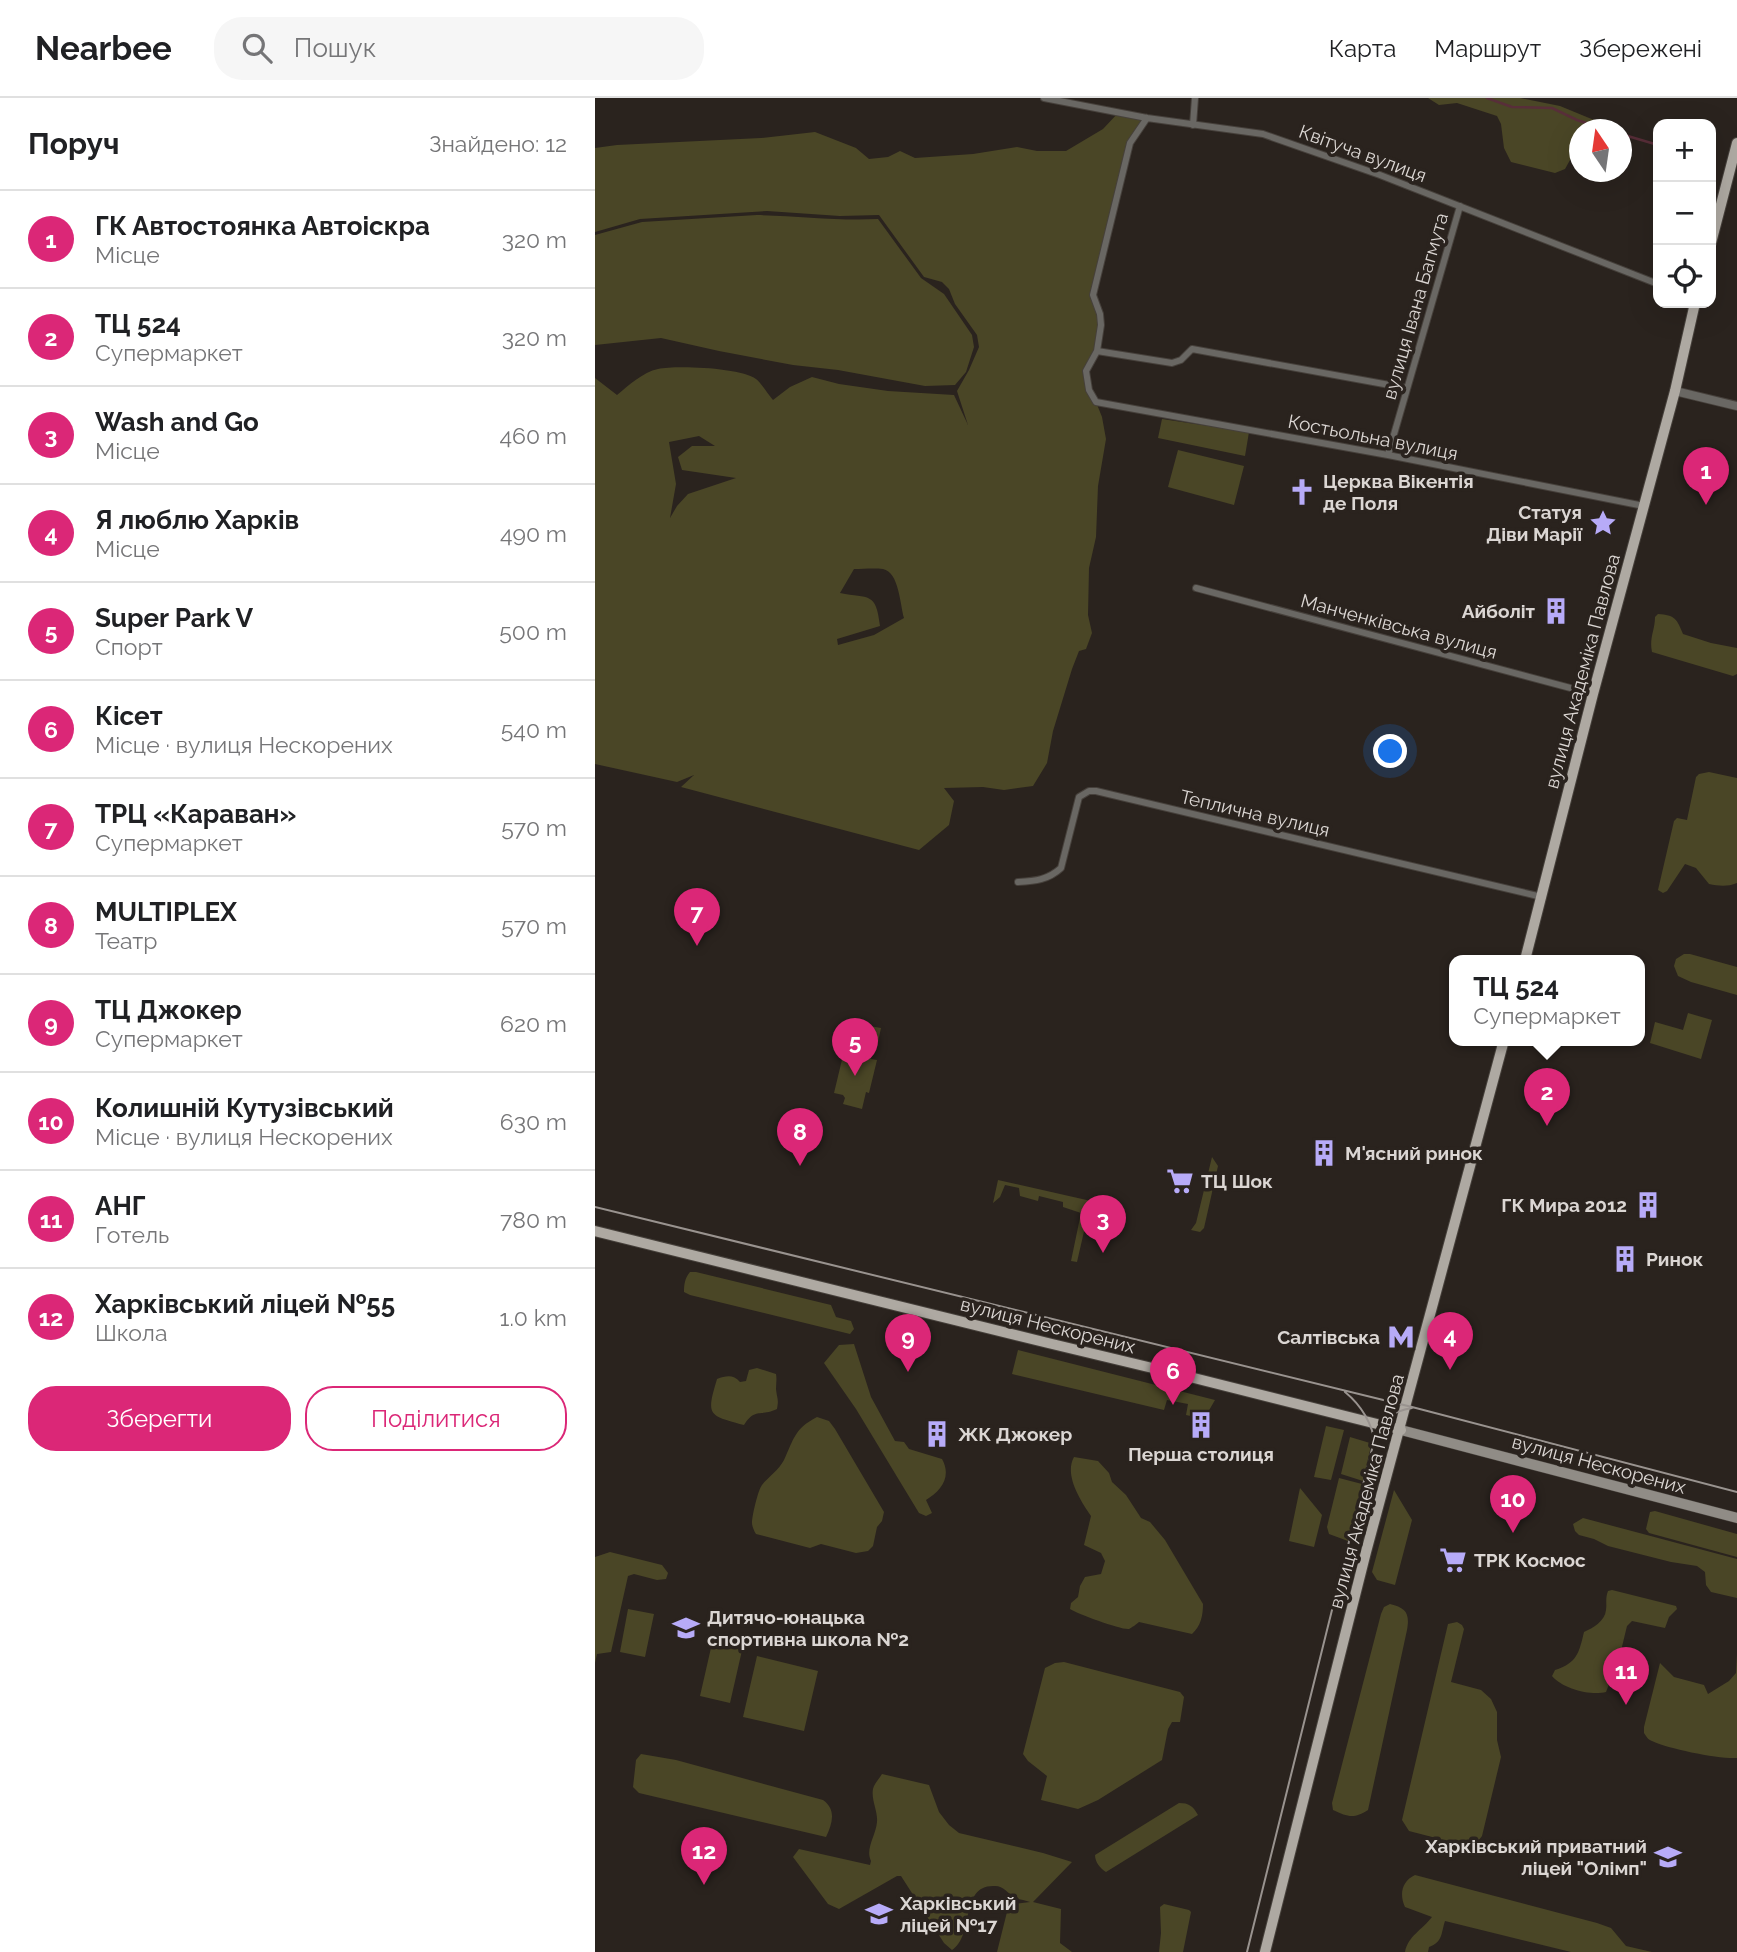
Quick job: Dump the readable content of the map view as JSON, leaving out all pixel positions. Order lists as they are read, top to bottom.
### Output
{
  "streets": {
    "main road": ["вулиця Академіка Павлова", "вулиця Нескорених"],
    "street": [
      "Квітуча вулиця",
      "вулиця Івана Багмута",
      "Костьольна вулиця",
      "Манченківська вулиця",
      "Теплична вулиця"
    ]
  },
  "crossings": [
    ["Квітуча вулиця", "вулиця Івана Багмута"],
    ["вулиця Івана Багмута", "Костьольна вулиця"],
    ["Костьольна вулиця", "вулиця Академіка Павлова"],
    ["Манченківська вулиця", "вулиця Академіка Павлова"],
    ["вулиця Академіка Павлова", "Теплична вулиця"],
    ["вулиця Академіка Павлова", "вулиця Нескорених"]
  ],
  "places": {
    "church": ["Церква Вікентія де Поля"],
    "place": ["Статуя Діви Марії"],
    "building": [
      "Айболіт",
      "М'ясний ринок",
      "ГК Мира 2012",
      "Ринок",
      "Перша столиця",
      "ЖК Джокер"
    ],
    "supermarket": ["ТЦ Шок", "ТРК Космос"],
    "metro station": ["Салтівська"],
    "school or university": ["Дитячо-юнацька спортивна школа №2", "Харківський приватний ліцей \"Олімп\"", "Харківський ліцей №17"]
  },
  "north": "top",
  "page": {
    "header": "Nearbee",
    "search": "Пошук",
    "nav": ["Карта", "Маршрут", "Збережені"],
    "heading": ["Поруч", "Знайдено: 12"],
    "map_buttons": ["+", "−"],
    "list": [
      {
        "mark": "1",
        "name": "ГК Автостоянка Автоіскра",
        "note": "Місце",
        "value": "320 m"
      },
      {
        "mark": "2",
        "name": "ТЦ 524",
        "note": "Супермаркет",
        "value": "320 m"
      },
      {
        "mark": "3",
        "name": "Wash and Go",
        "note": "Місце",
        "value": "460 m"
      },
      {
        "mark": "4",
        "name": "Я люблю Харків",
        "note": "Місце",
        "value": "490 m"
      },
      {
        "mark": "5",
        "name": "Super Park V",
        "note": "Спорт",
        "value": "500 m"
      },
      {
        "mark": "6",
        "name": "Кісет",
        "note": "Місце · вулиця Нескорених",
        "value": "540 m"
      },
      {
        "mark": "7",
        "name": "ТРЦ «Караван»",
        "note": "Супермаркет",
        "value": "570 m"
      },
      {
        "mark": "8",
        "name": "MULTIPLEX",
        "note": "Театр",
        "value": "570 m"
      },
      {
        "mark": "9",
        "name": "ТЦ Джокер",
        "note": "Супермаркет",
        "value": "620 m"
      },
      {
        "mark": "10",
        "name": "Колишній Кутузівський",
        "note": "Місце · вулиця Нескорених",
        "value": "630 m"
      },
      {
        "mark": "11",
        "name": "АНГ",
        "note": "Готель",
        "value": "780 m"
      },
      {
        "mark": "12",
        "name": "Харківський ліцей №55",
        "note": "Школа",
        "value": "1.0 km"
      }
    ],
    "pins": [
      "1",
      "7",
      "5",
      "2",
      "8",
      "3",
      "4",
      "9",
      "6",
      "10",
      "11",
      "12"
    ],
    "popup": ["ТЦ 524", "Супермаркет"],
    "buttons": ["Зберегти", "Поділитися"]
  }
}
